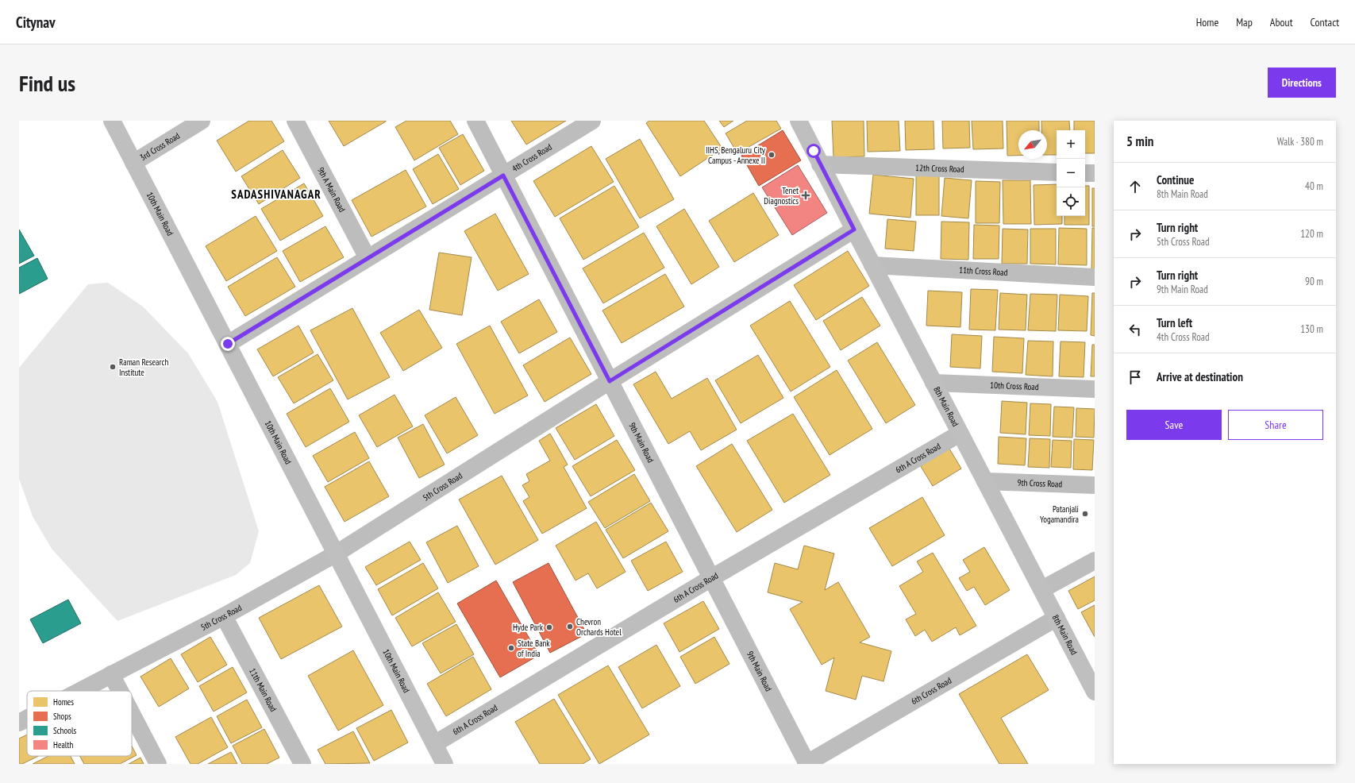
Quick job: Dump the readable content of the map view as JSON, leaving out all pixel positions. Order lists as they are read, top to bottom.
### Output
{
  "streets": {
    "street": [
      "3rd Cross Road",
      "4th Cross Road",
      "12th Cross Road",
      "9th A Main Road",
      "10th Main Road",
      "11th Cross Road",
      "10th Cross Road",
      "8th Main Road",
      "9th Main Road",
      "6th A Cross Road",
      "9th Cross Road",
      "5th Cross Road",
      "11th Main Road",
      "6th Cross Road"
    ]
  },
  "crossings": [
    ["3rd Cross Road", "10th Main Road"],
    ["4th Cross Road", "9th A Main Road"],
    ["4th Cross Road", "10th Main Road"],
    ["4th Cross Road", "9th Main Road"],
    ["12th Cross Road", "8th Main Road"],
    ["10th Main Road", "6th A Cross Road"],
    ["10th Main Road", "5th Cross Road"],
    ["11th Cross Road", "8th Main Road"],
    ["10th Cross Road", "8th Main Road"],
    ["8th Main Road", "6th A Cross Road"],
    ["8th Main Road", "9th Cross Road"],
    ["8th Main Road", "5th Cross Road"],
    ["8th Main Road", "6th Cross Road"],
    ["9th Main Road", "6th A Cross Road"],
    ["9th Main Road", "5th Cross Road"],
    ["9th Main Road", "6th Cross Road"],
    ["5th Cross Road", "11th Main Road"]
  ],
  "districts": ["SADASHIVANAGAR"],
  "places": {
    "other": [
      "IIHS, Bengaluru City Campus - Annexe II",
      "Raman Research Institute",
      "Patanjali Yogamandira",
      "Chevron Orchards Hotel",
      "Hyde Park",
      "State Bank of India"
    ],
    "health": ["Tenet Diagnostics"]
  },
  "legend": [
    "Homes",
    "Shops",
    "Schools",
    "Health"
  ],
  "north": "bottom left",
  "page": {
    "header": "Citynav",
    "nav": [
      "Home",
      "Map",
      "About",
      "Contact"
    ],
    "buttons": [
      "Directions",
      ["Save", "Share"]
    ],
    "title": "Find us",
    "heading": ["5 min", "Walk · 380 m"],
    "map_buttons": ["+", "−"],
    "list": [
      ["Continue", "8th Main Road", "40 m"],
      ["Turn right", "5th Cross Road", "120 m"],
      ["Turn right", "9th Main Road", "90 m"],
      ["Turn left", "4th Cross Road", "130 m"],
      "Arrive at destination"
    ]
  }
}
